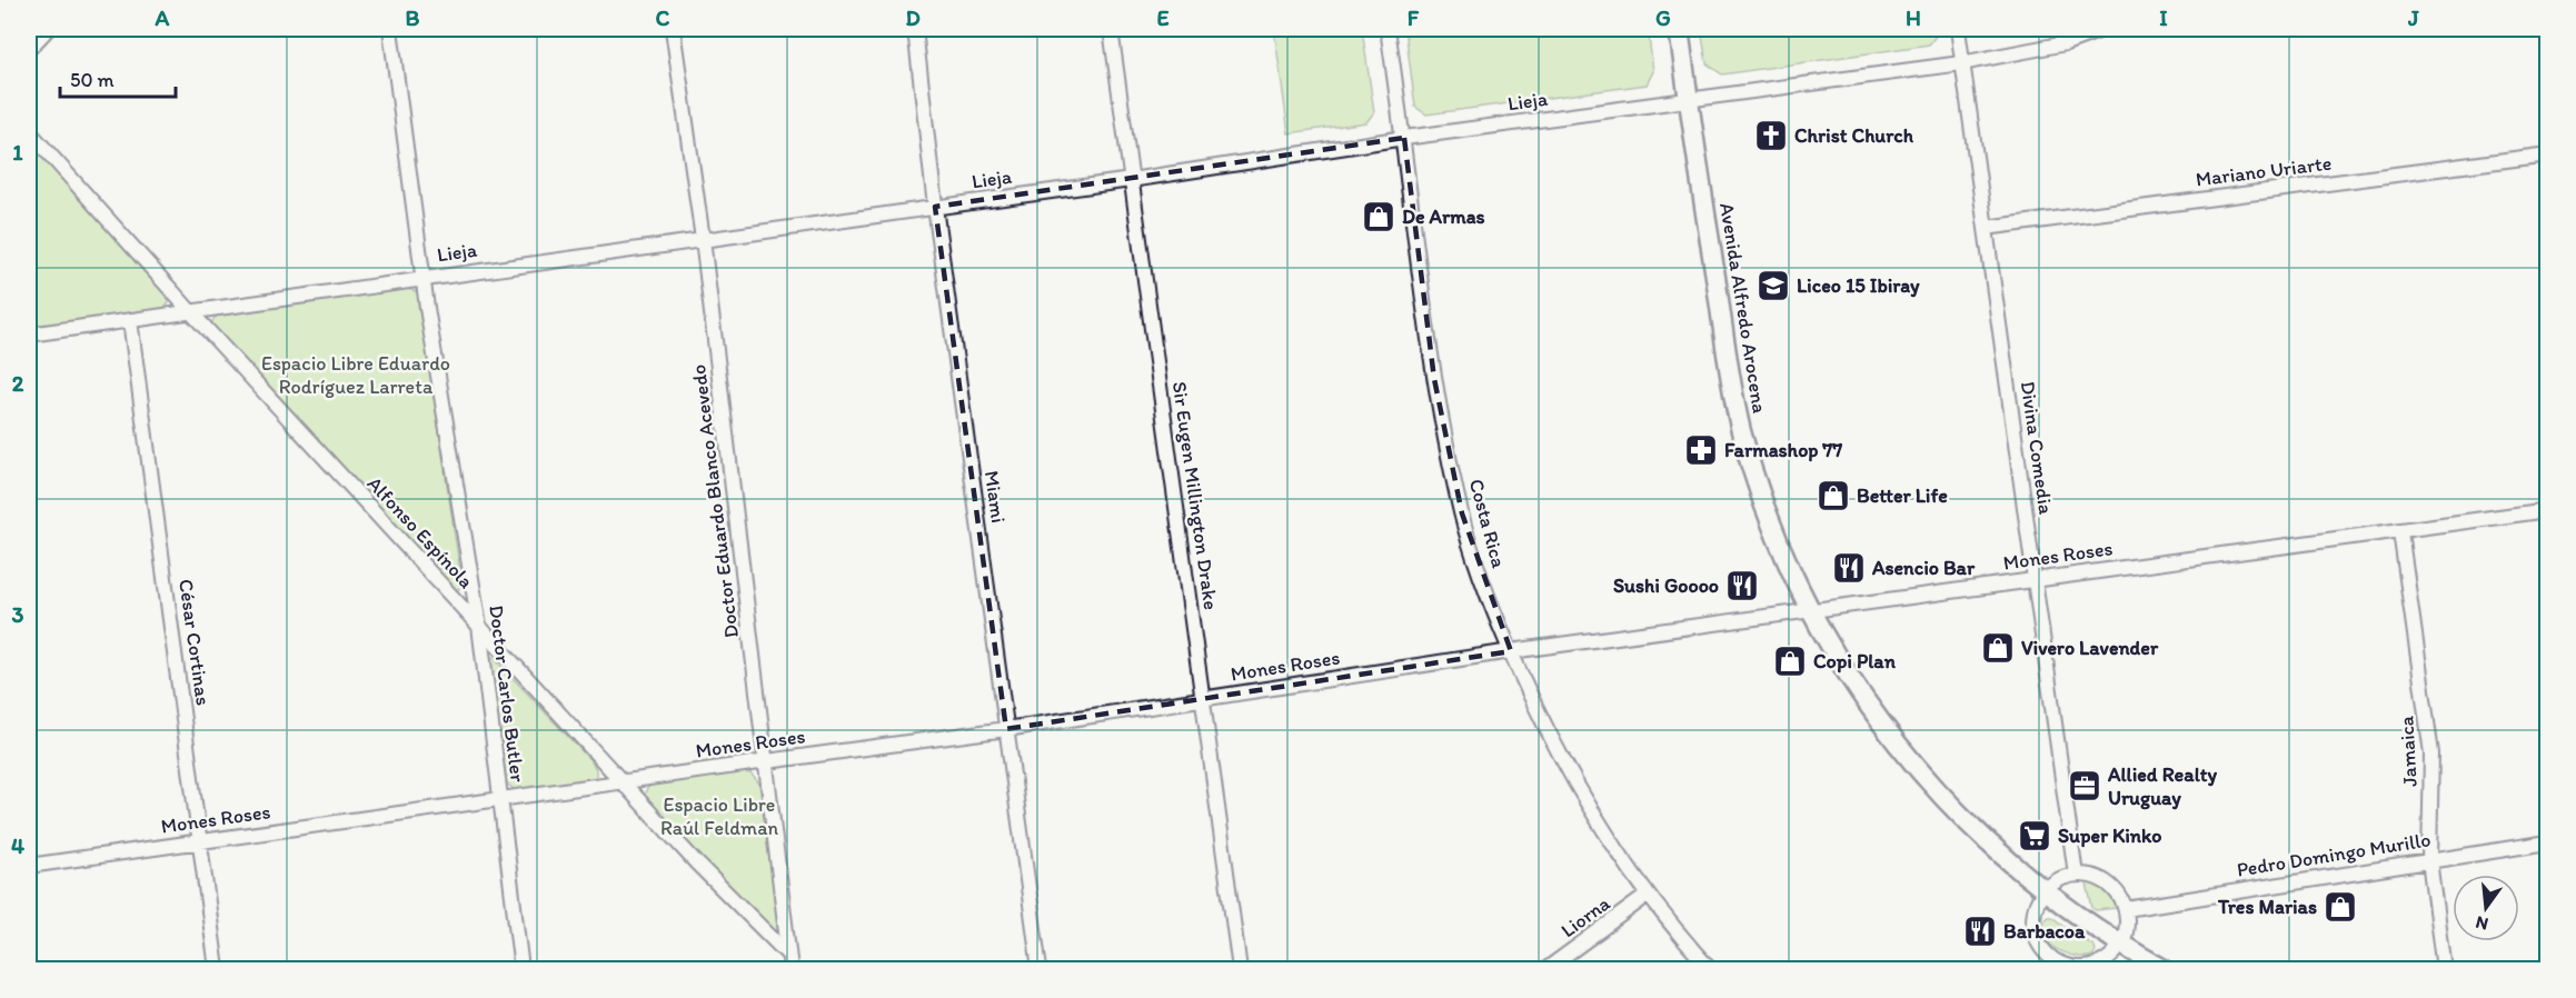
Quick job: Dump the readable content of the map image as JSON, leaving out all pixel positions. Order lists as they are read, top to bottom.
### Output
{
  "streets": {
    "street": [
      "Lieja",
      "Mariano Uriarte",
      "Avenida Alfredo Arocena",
      "Divina Comedia",
      "Sir Eugen Millington Drake",
      "Miami",
      "Doctor Eduardo Blanco Acevedo",
      "Costa Rica",
      "Alfonso Espínola",
      "Mones Roses",
      "César Cortinas",
      "Doctor Carlos Butler",
      "Jamaica",
      "Pedro Domingo Murillo",
      "Liorna"
    ]
  },
  "crossings": [
    ["Lieja", "Avenida Alfredo Arocena"],
    ["Lieja", "Divina Comedia"],
    ["Lieja", "Sir Eugen Millington Drake"],
    ["Lieja", "Miami"],
    ["Lieja", "Doctor Eduardo Blanco Acevedo"],
    ["Lieja", "Costa Rica"],
    ["Lieja", "Alfonso Espínola"],
    ["Lieja", "César Cortinas"],
    ["Lieja", "Doctor Carlos Butler"],
    ["Mariano Uriarte", "Divina Comedia"],
    ["Avenida Alfredo Arocena", "Mones Roses"],
    ["Divina Comedia", "Mones Roses"],
    ["Sir Eugen Millington Drake", "Mones Roses"],
    ["Miami", "Mones Roses"],
    ["Doctor Eduardo Blanco Acevedo", "Alfonso Espínola"],
    ["Doctor Eduardo Blanco Acevedo", "Mones Roses"],
    ["Costa Rica", "Mones Roses"],
    ["Costa Rica", "Liorna"],
    ["Alfonso Espínola", "Mones Roses"],
    ["Alfonso Espínola", "Doctor Carlos Butler"],
    ["Mones Roses", "César Cortinas"],
    ["Mones Roses", "Doctor Carlos Butler"],
    ["Mones Roses", "Jamaica"],
    ["Jamaica", "Pedro Domingo Murillo"]
  ],
  "parks": ["Espacio Libre Eduardo Rodríguez Larreta", "Espacio Libre Raúl Feldman"],
  "places": {
    "church": ["Christ Church"],
    "shop": [
      "De Armas",
      "Better Life",
      "Vivero Lavender",
      "Copi Plan",
      "Tres Marias"
    ],
    "school or university": ["Liceo 15 Ibiray"],
    "pharmacy": ["Farmashop 77"],
    "restaurant": ["Asencio Bar", "Sushi Goooo", "Barbacoa"],
    "office": ["Allied Realty Uruguay"],
    "supermarket": ["Super Kinko"]
  },
  "scale_bar": "50 m",
  "north": "bottom",
  "grid": {
    "columns": [
      "A",
      "B",
      "C",
      "D",
      "E",
      "F",
      "G",
      "H",
      "I",
      "J"
    ],
    "rows": [
      "1",
      "2",
      "3",
      "4"
    ]
  }
}
